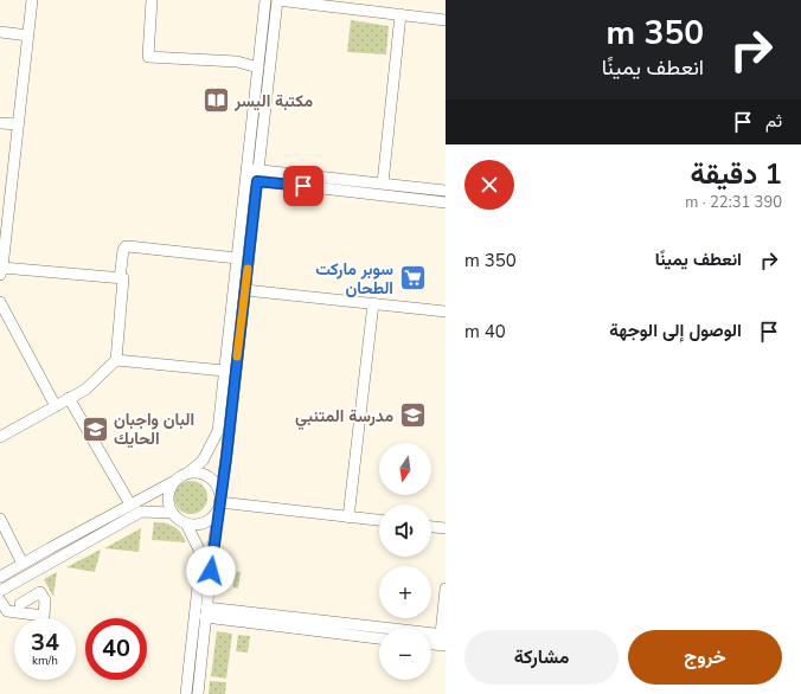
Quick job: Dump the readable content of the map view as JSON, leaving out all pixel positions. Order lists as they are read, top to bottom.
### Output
{
  "places": {
    "library": ["مكتبة اليسر"],
    "supermarket": ["سوبر ماركت الطحان"],
    "school or university": ["مدرسة المتنبي", "البان واجبان الحايك"]
  },
  "north": "bottom",
  "page": {
    "turn": ["350 m", "انعطف يمينًا"],
    "then": "ثم",
    "heading": ["1 دقيقة", "390 m · 22:31"],
    "list": [
      {
        "name": "انعطف يمينًا",
        "value": "350 m"
      },
      {
        "name": "الوصول إلى الوجهة",
        "value": "40 m"
      }
    ],
    "map_buttons": ["+", "−"],
    "speed": "34 km/h",
    "limit": "40",
    "buttons": ["خروج", "مشاركة"]
  }
}
